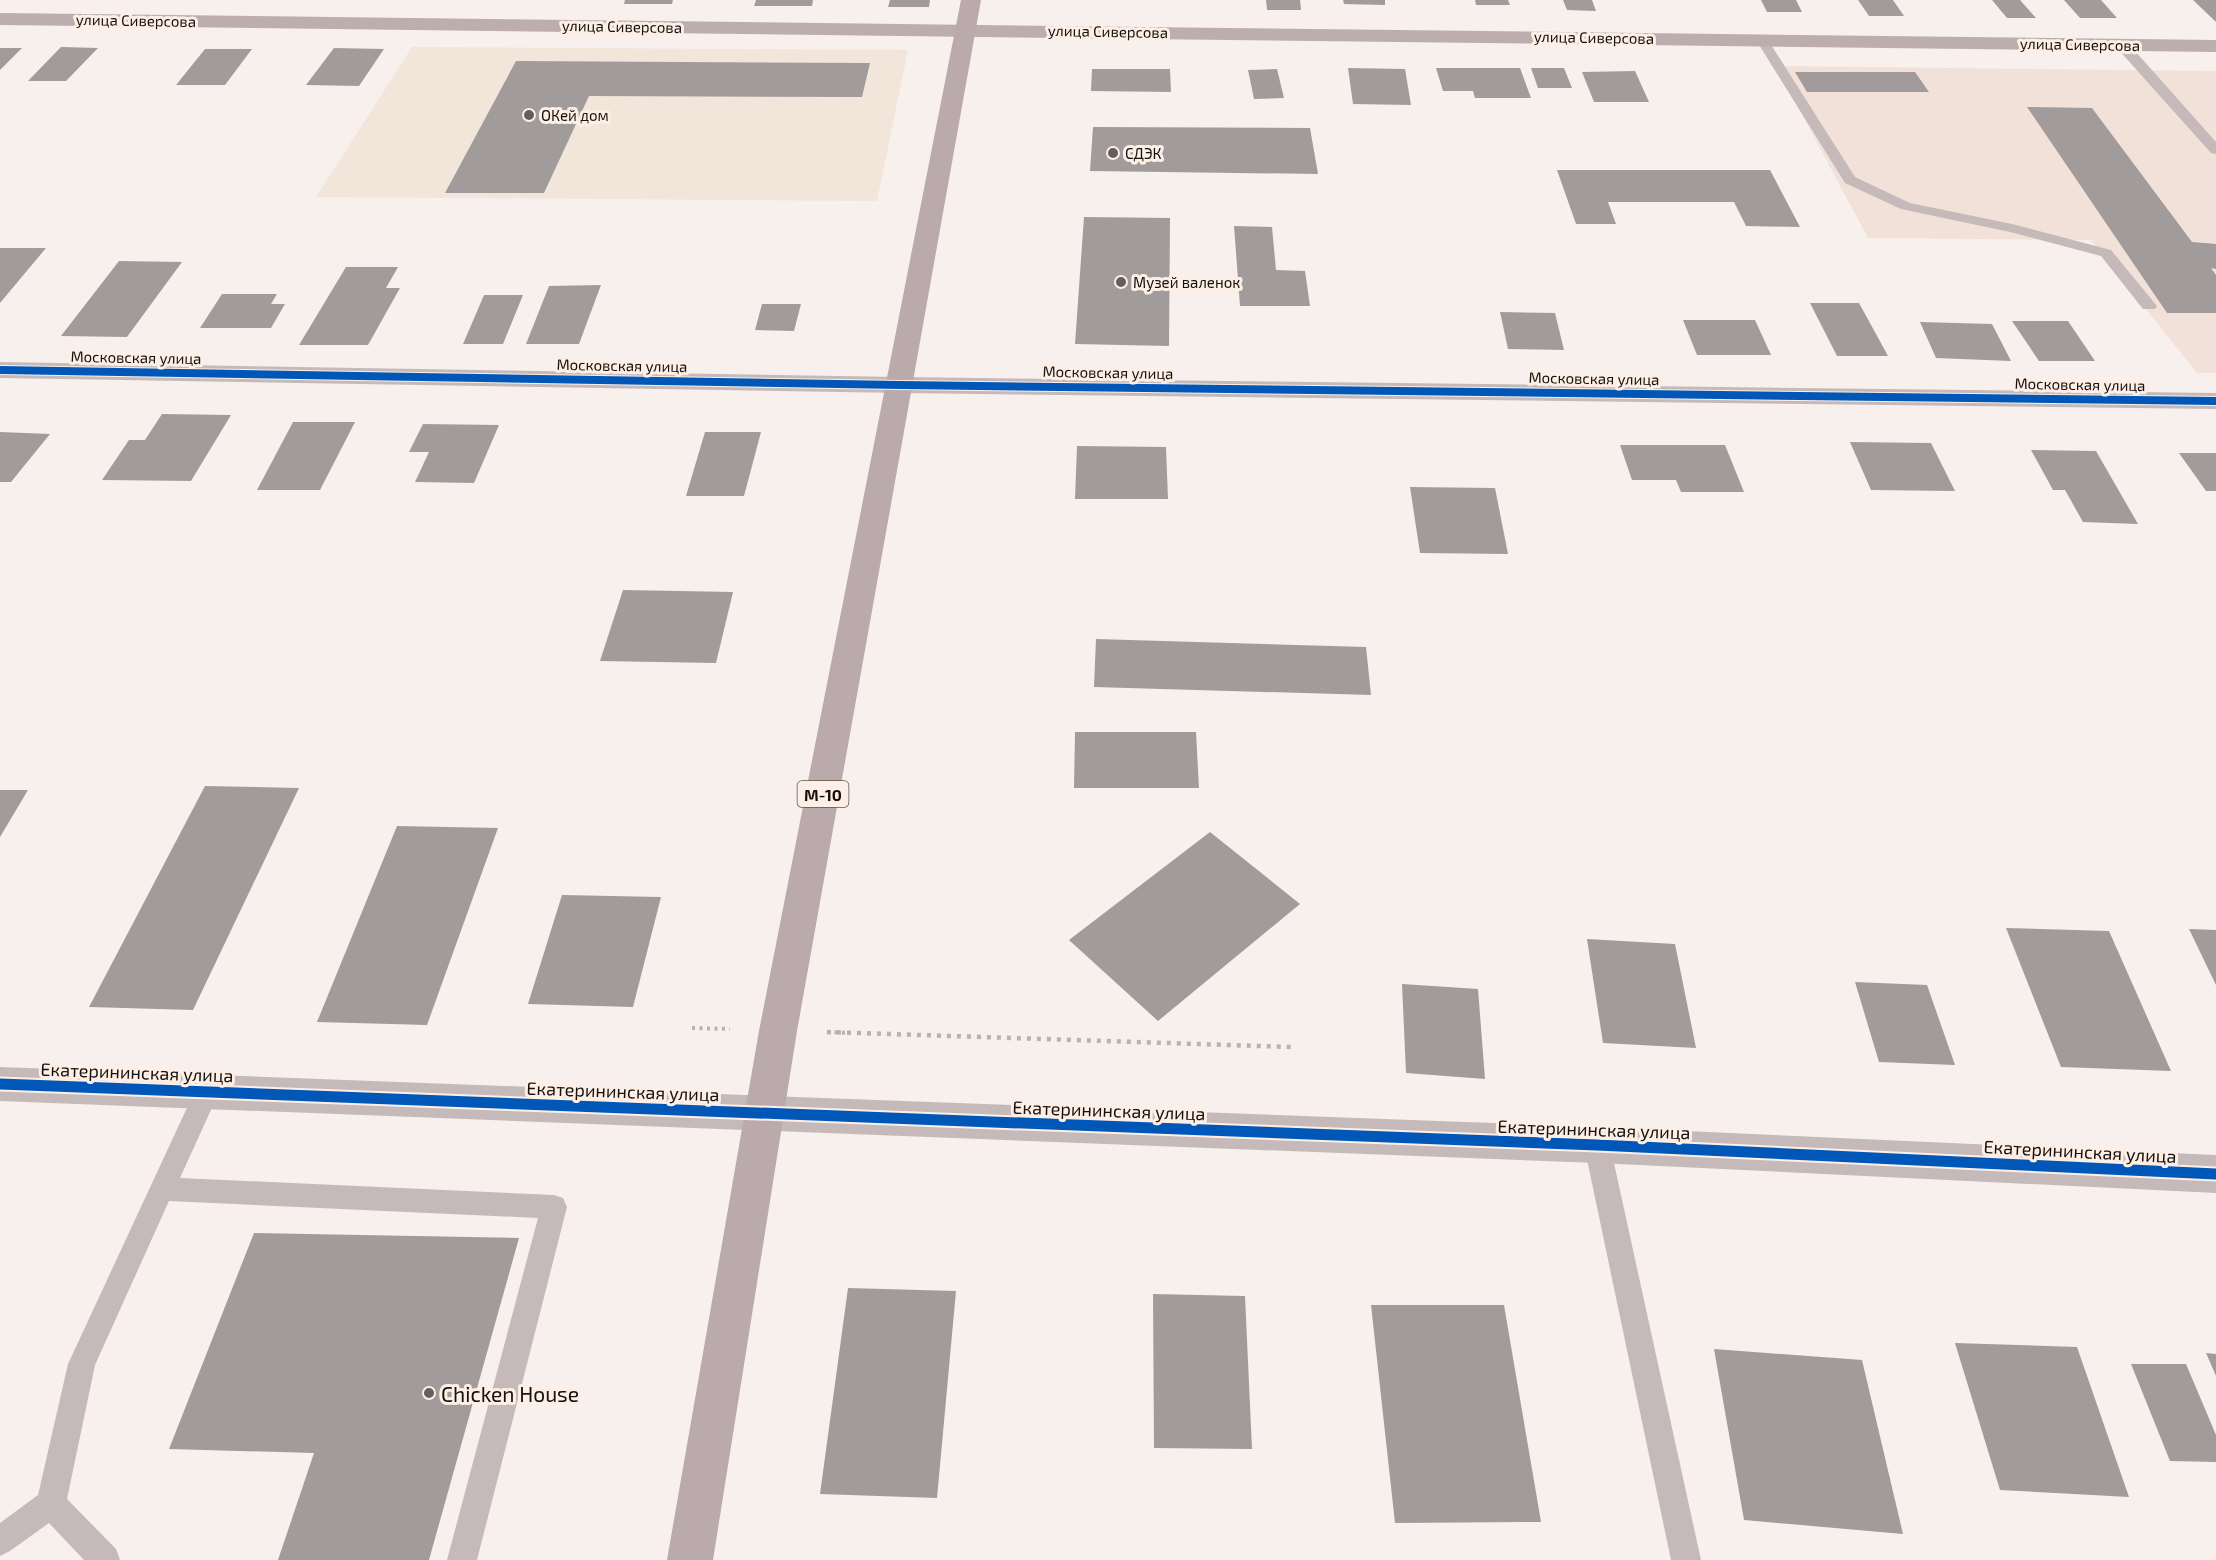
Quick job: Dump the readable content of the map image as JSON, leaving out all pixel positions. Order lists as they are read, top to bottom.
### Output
{
  "streets": {
    "highway": ["М-10"],
    "street": ["улица Сиверсова", "Московская улица", "Екатерининская улица"]
  },
  "crossings": [
    ["улица Сиверсова", "М-10"],
    ["Московская улица", "М-10"],
    ["М-10", "Екатерининская улица"]
  ],
  "places": [
    "ОКей дом",
    "СДЭК",
    "Музей валенок",
    "Chicken House"
  ]
}
